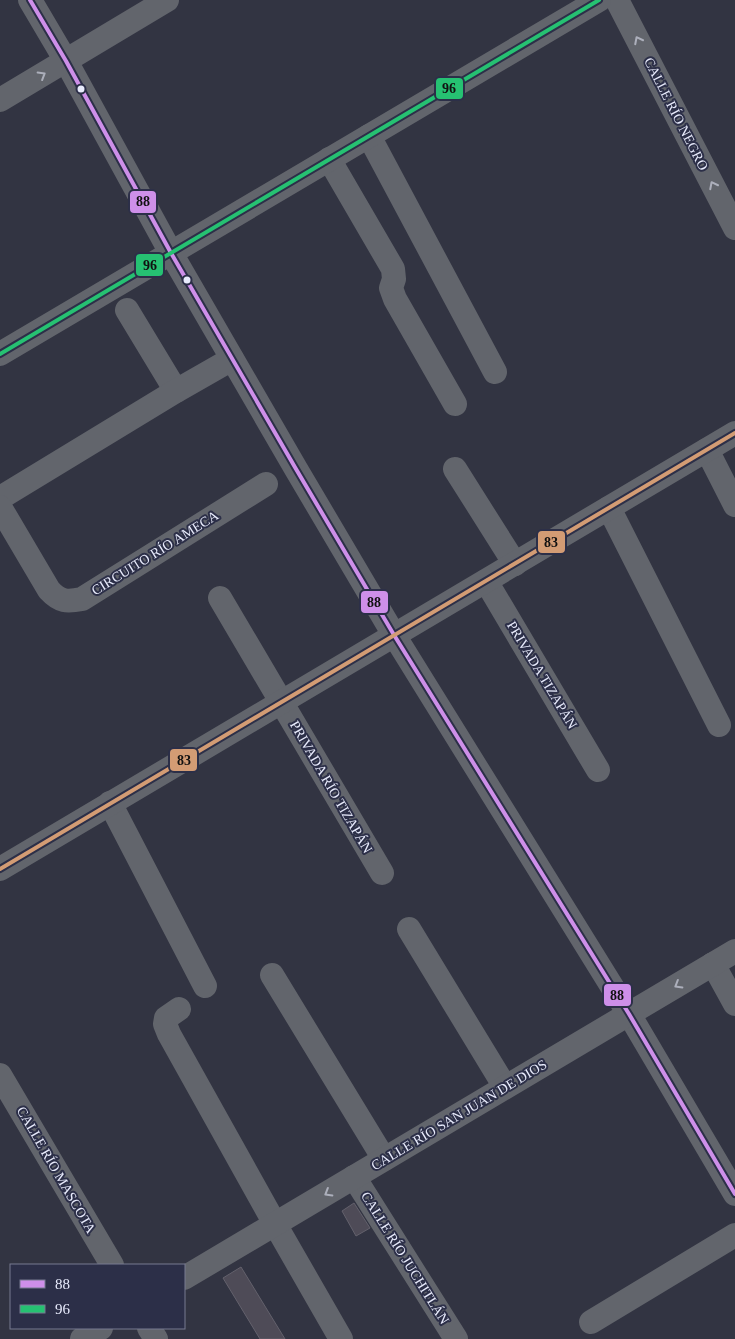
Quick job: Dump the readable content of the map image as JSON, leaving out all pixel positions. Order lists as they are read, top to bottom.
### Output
{
  "streets": {
    "street": [
      "CALLE RÍO NEGRO",
      "CIRCUITO RÍO AMECA",
      "PRIVADA TIZAPÁN",
      "PRIVADA RÍO TIZAPÁN",
      "CALLE RÍO SAN JUAN DE DIOS",
      "CALLE RÍO MASCOTA",
      "CALLE RÍO JUCHITLÁN"
    ]
  },
  "crossings": [
    ["CALLE RÍO SAN JUAN DE DIOS", "CALLE RÍO JUCHITLÁN"]
  ],
  "one_way": ["CALLE RÍO NEGRO"],
  "lines": ["transit line 88", "transit line 96", "transit line 83"],
  "legend": ["88", "96"]
}
